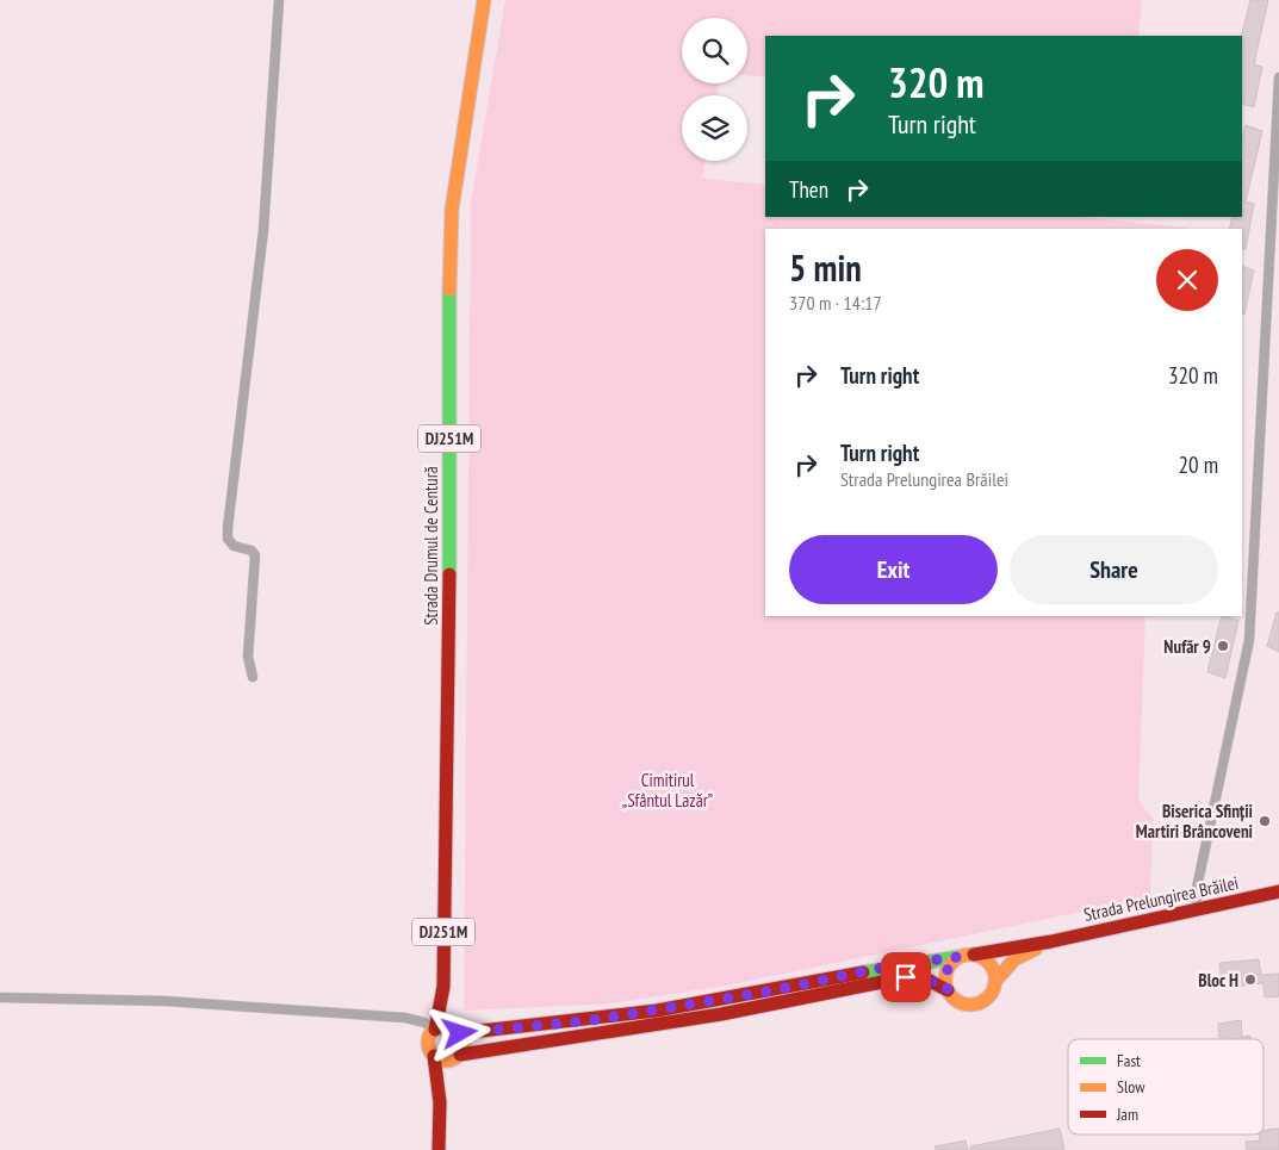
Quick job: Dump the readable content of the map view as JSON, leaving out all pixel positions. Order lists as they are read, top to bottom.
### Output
{
  "streets": {
    "main road": ["DJ251M", "Strada Drumul de Centură", "Strada Prelungirea Brăilei"]
  },
  "parks": ["Cimitirul „Sfântul Lazăr”"],
  "places": ["Nufăr 9", "Biserica Sfinții Martiri Brâncoveni", "Bloc H"],
  "legend": ["Fast", "Slow", "Jam"],
  "page": {
    "turn": ["320 m", "Turn right"],
    "then": "Then",
    "heading": ["5 min", "370 m · 14:17"],
    "list": [
      {
        "name": "Turn right",
        "value": "320 m"
      },
      {
        "name": "Turn right",
        "note": "Strada Prelungirea Brăilei",
        "value": "20 m"
      }
    ],
    "buttons": ["Exit", "Share"]
  }
}
